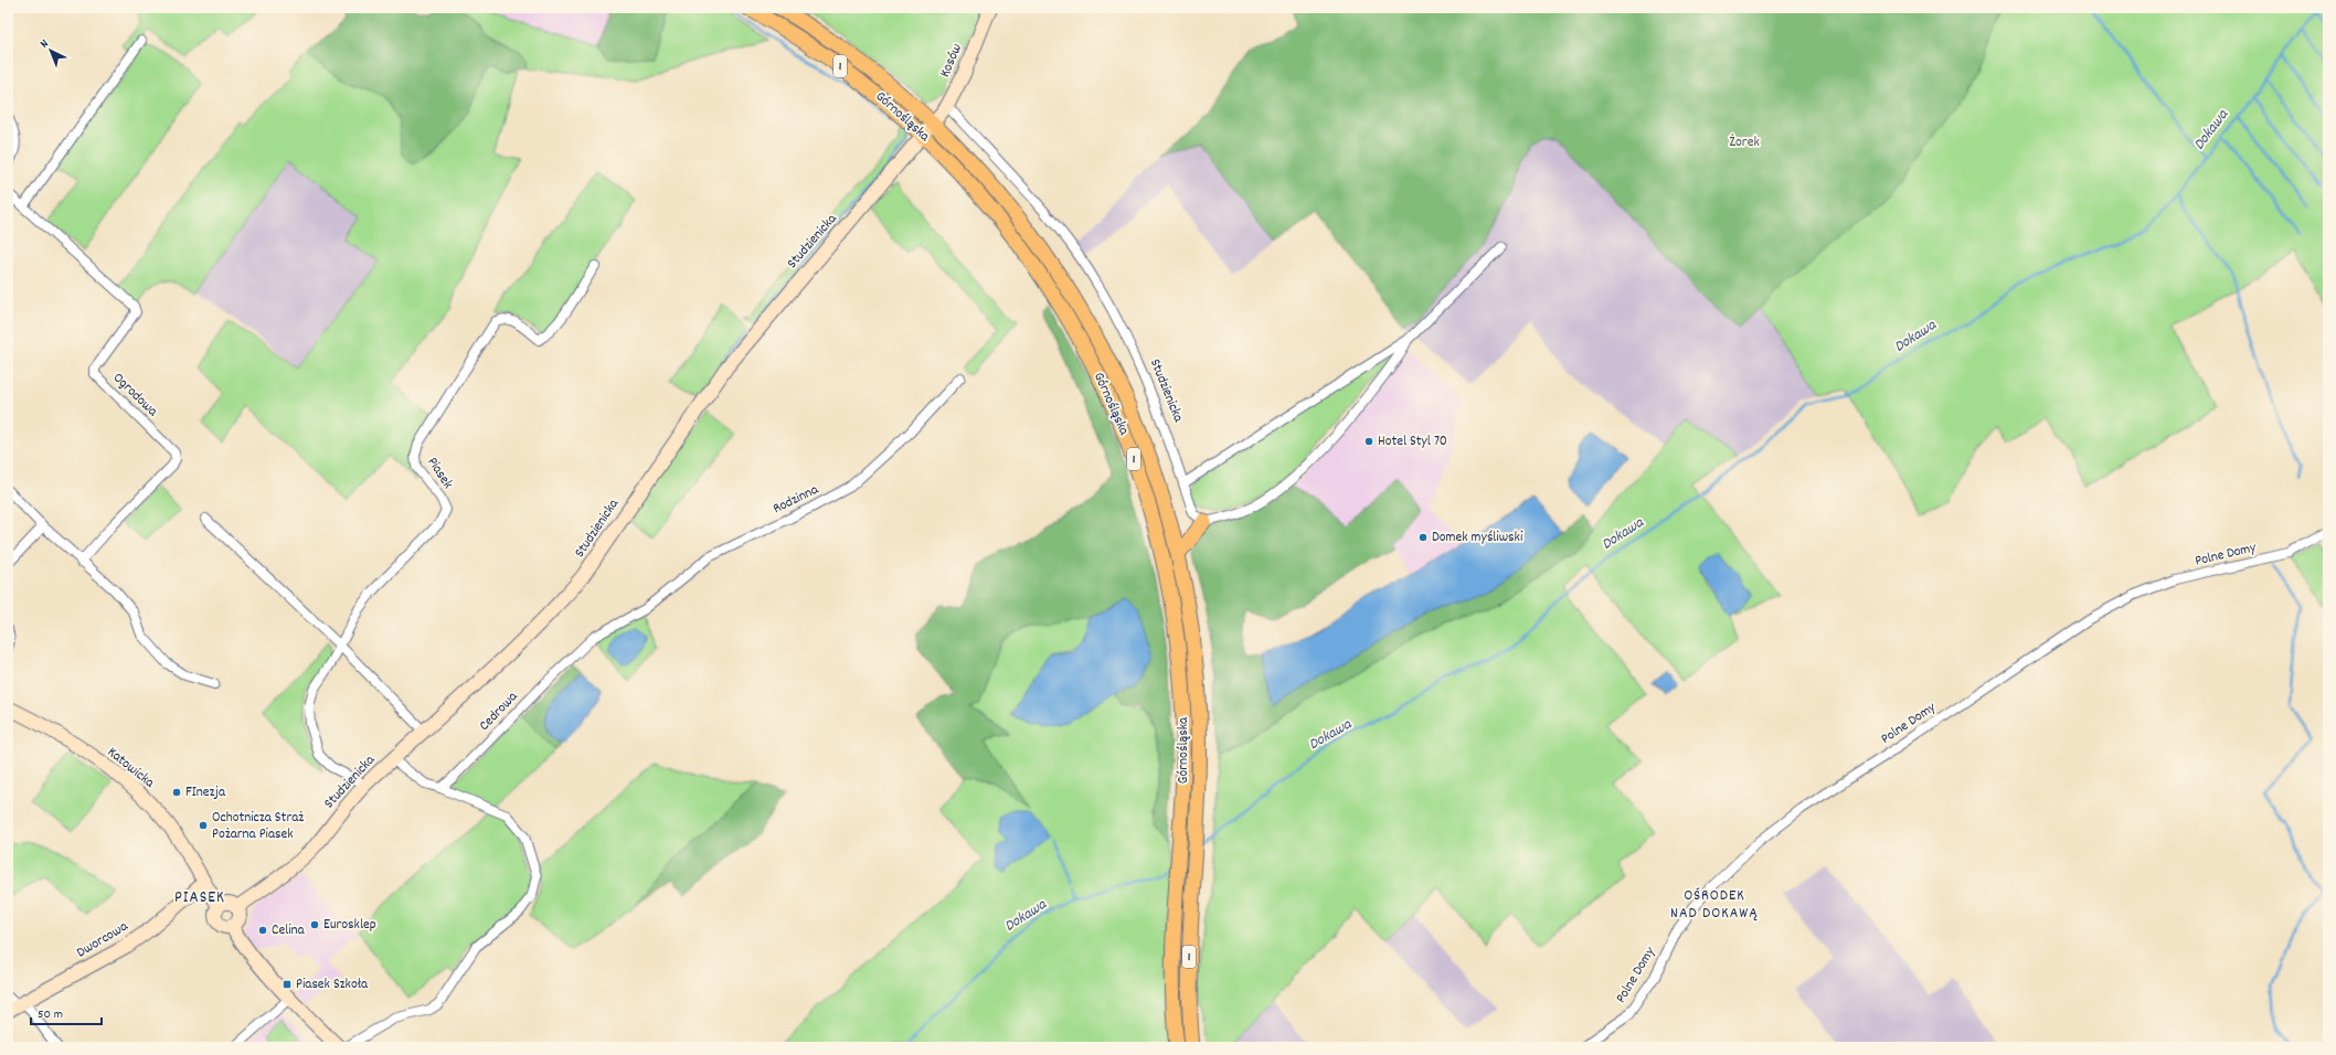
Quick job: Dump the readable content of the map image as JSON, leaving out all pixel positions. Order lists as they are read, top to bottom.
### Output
{
  "streets": {
    "main road": ["1", "Górnośląska"],
    "street": [
      "Kosów",
      "Studzienicka",
      "Ogrodowa",
      "Piasek",
      "Rodzinna",
      "Polne Domy",
      "Cedrowa",
      "Katowicka",
      "Dworcowa"
    ]
  },
  "crossings": [
    ["Kosów", "Górnośląska"],
    ["Kosów", "Studzienicka"],
    ["Górnośląska", "Studzienicka"],
    ["Studzienicka", "Piasek"],
    ["Studzienicka", "Katowicka"],
    ["Rodzinna", "Cedrowa"],
    ["Katowicka", "Dworcowa"]
  ],
  "districts": ["OŚRODEK NAD DOKAWĄ", "PIASEK"],
  "water": ["Dokawa"],
  "parks": ["Żorek"],
  "places": {
    "other": [
      "Hotel Styl 70",
      "Domek myśliwski",
      "FInezja",
      "Ochotnicza Straż Pożarna Piasek",
      "Eurosklep",
      "Celina"
    ],
    "transit": ["Piasek Szkoła"]
  },
  "scale_bar": "50 m",
  "north": "top left"
}
